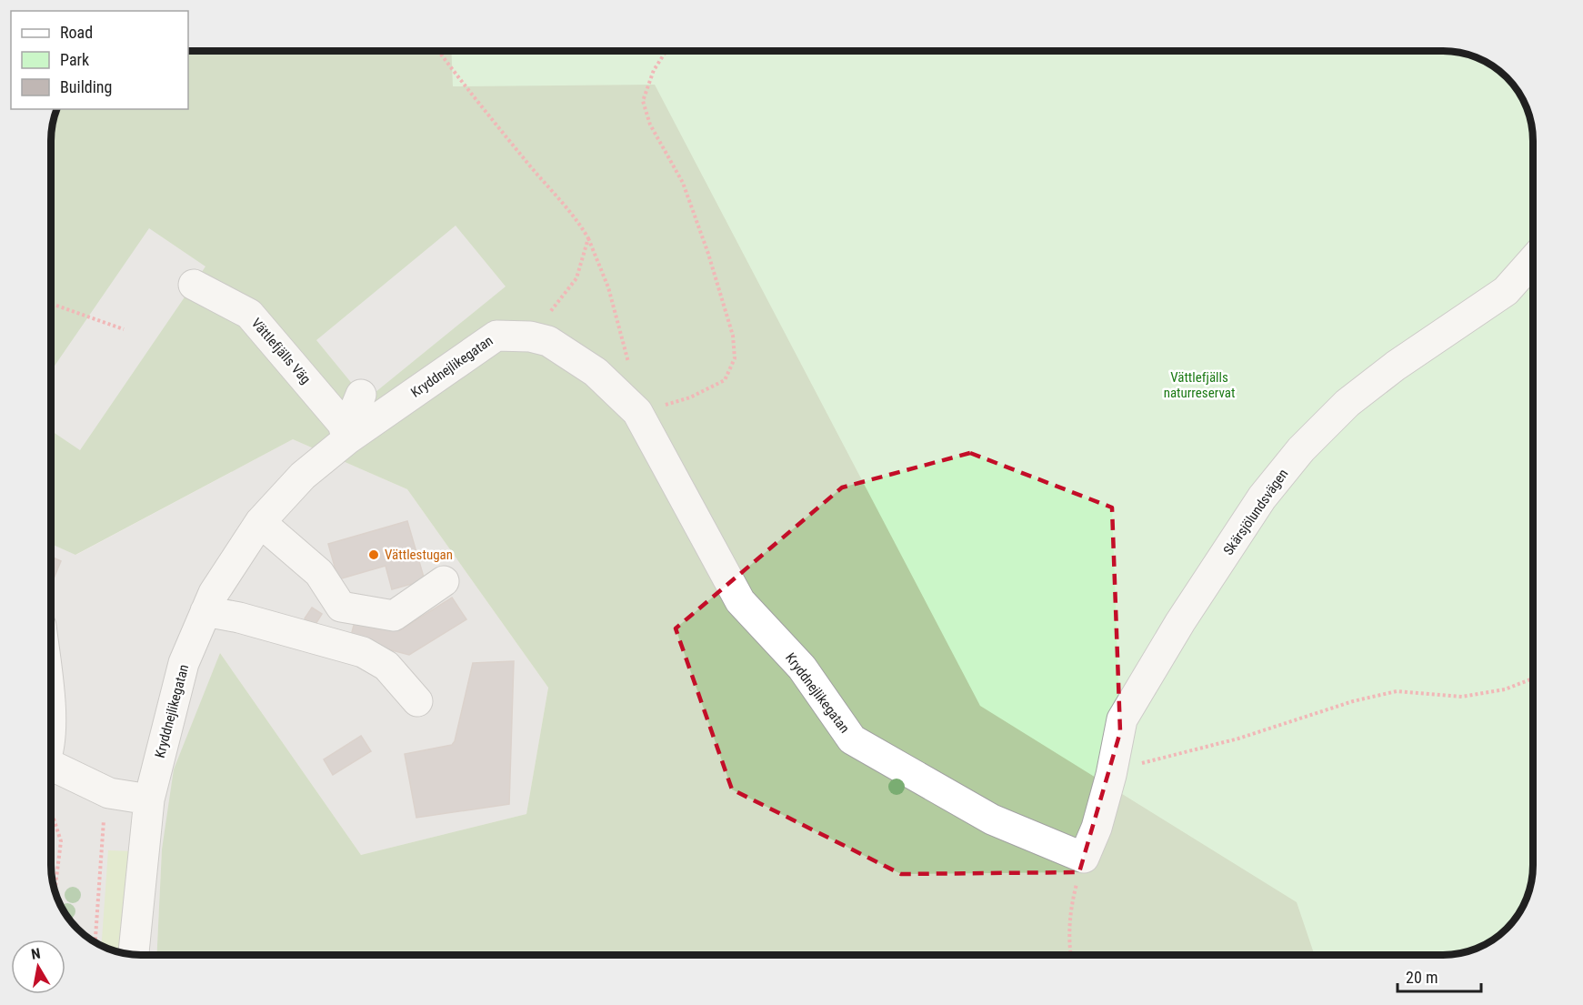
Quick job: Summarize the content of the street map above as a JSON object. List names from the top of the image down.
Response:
{
  "streets": {
    "street": ["Vättlefjälls Väg", "Kryddnejlikegatan", "Skärsjölundsvägen"]
  },
  "crossings": [
    ["Vättlefjälls Väg", "Kryddnejlikegatan"],
    ["Kryddnejlikegatan", "Skärsjölundsvägen"]
  ],
  "parks": ["Vättlefjälls naturreservat"],
  "places": ["Vättlestugan"],
  "legend": ["Road", "Park", "Building"],
  "scale_bar": "20 m",
  "north": "top"
}
